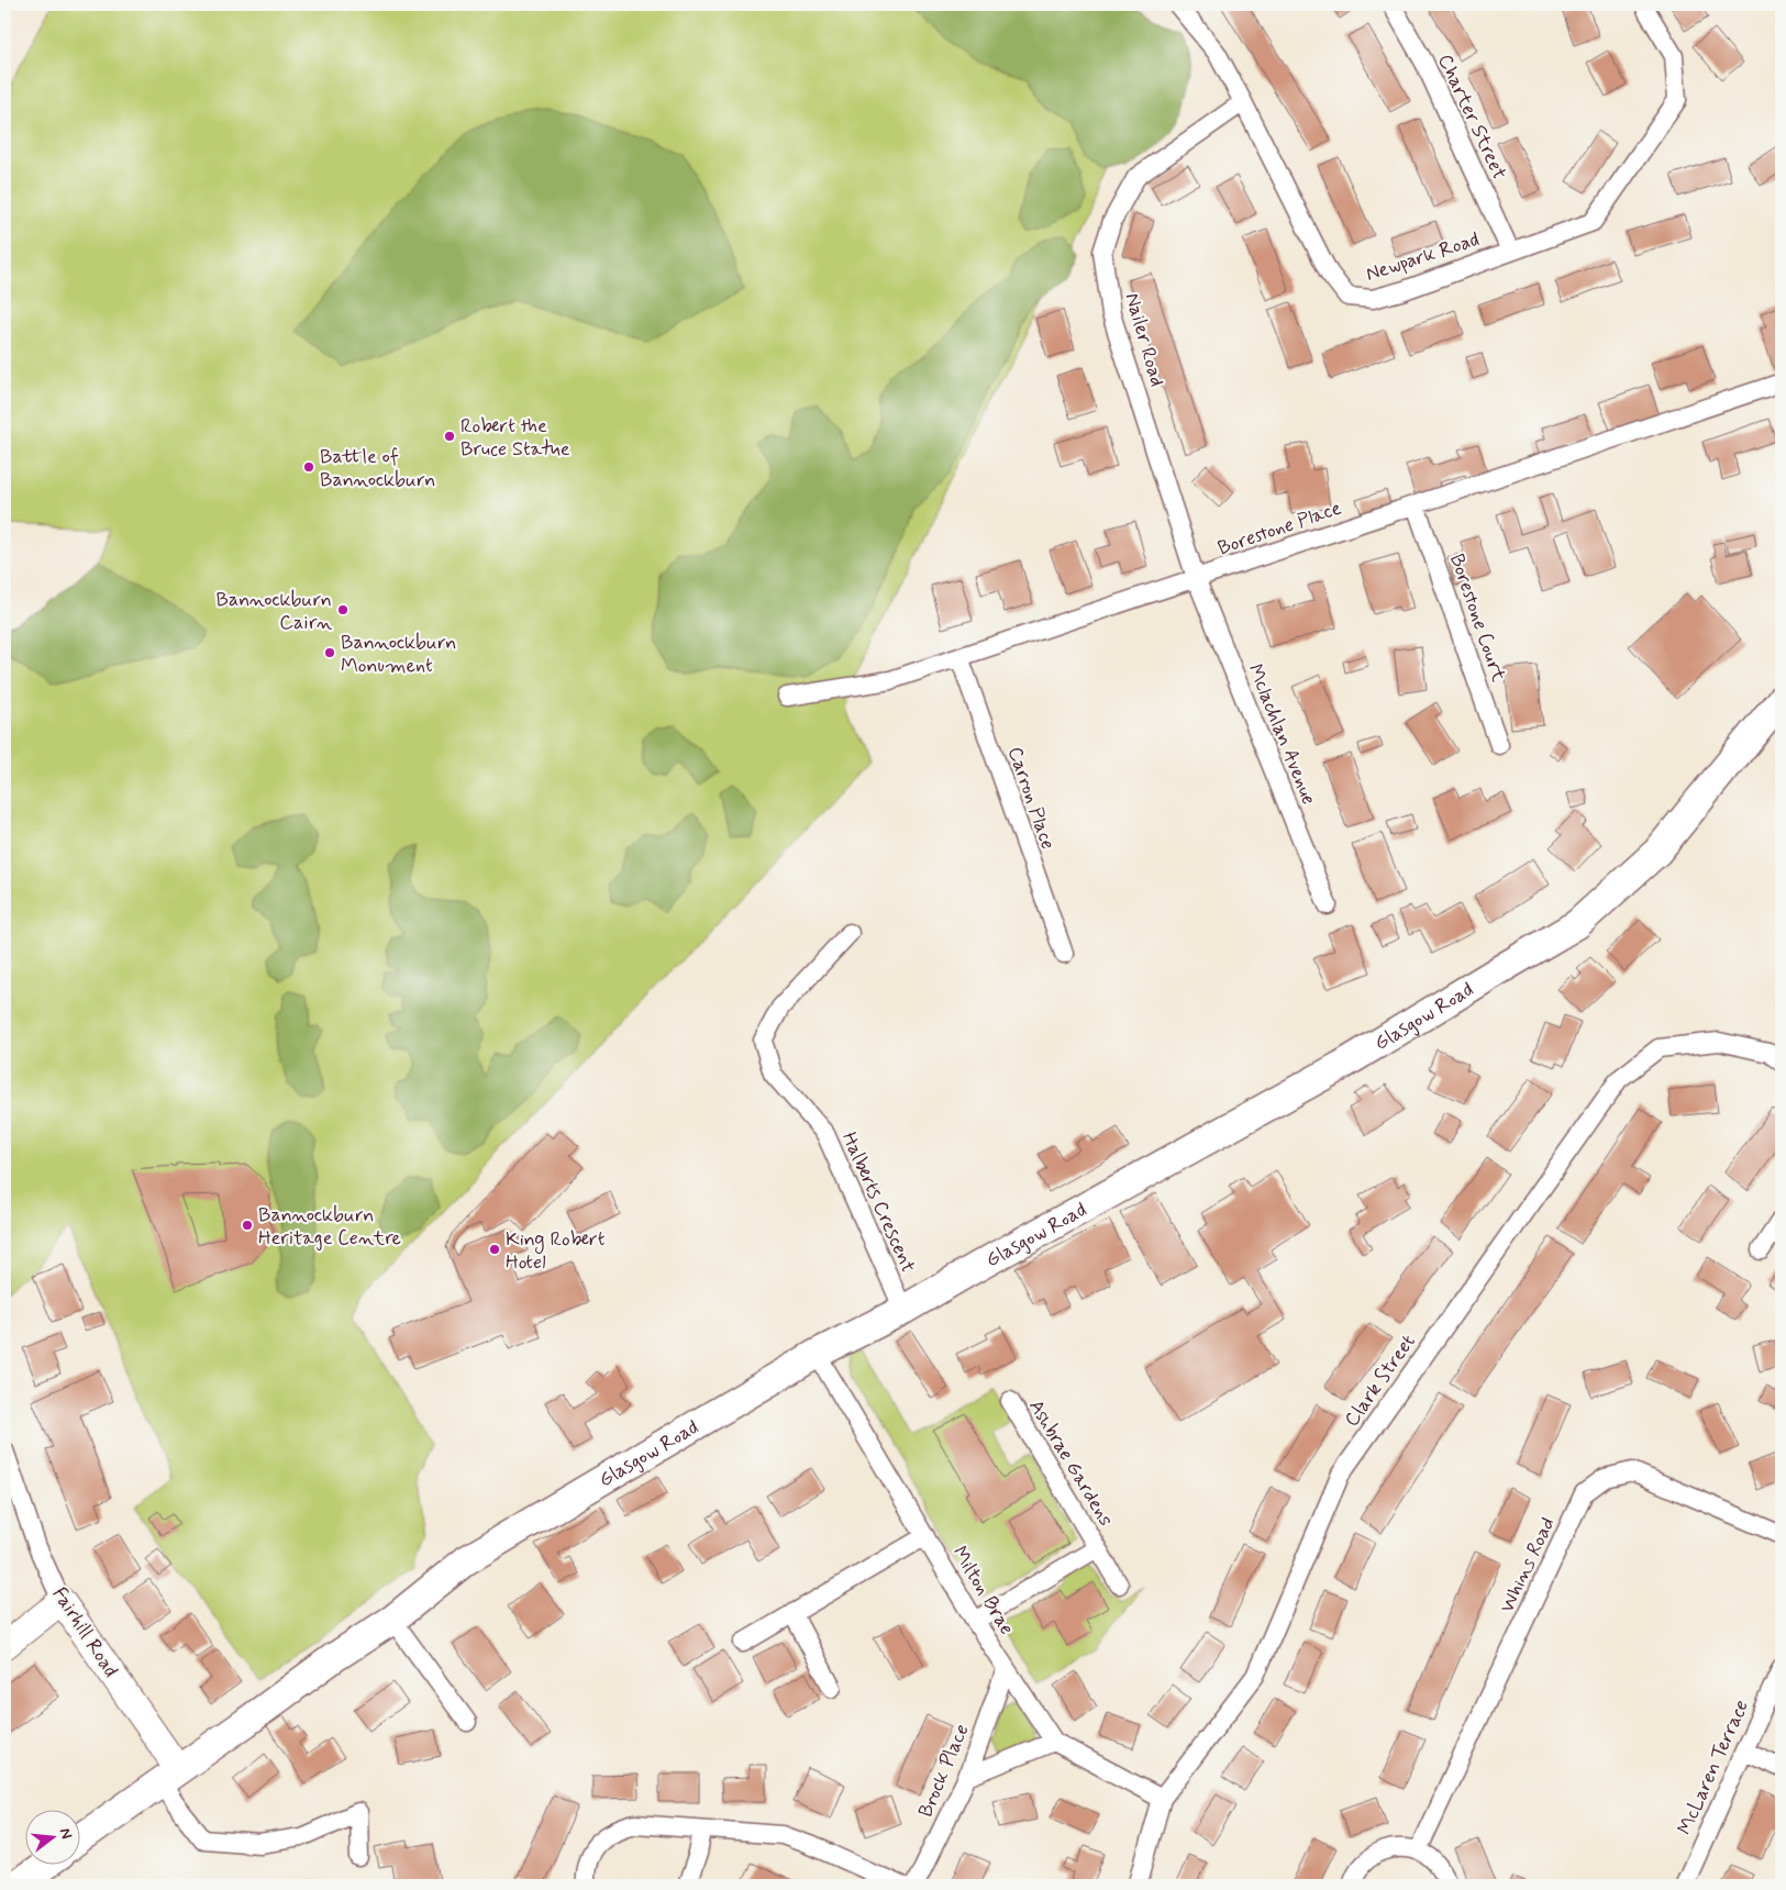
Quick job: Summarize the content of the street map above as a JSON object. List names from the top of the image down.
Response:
{
  "streets": {
    "main road": ["Glasgow Road"],
    "street": [
      "Charter Street",
      "Newpark Road",
      "Nailer Road",
      "Borestone Place",
      "Borestone Court",
      "Mclachlan Avenue",
      "Carron Place",
      "Halberts Crescent",
      "Clark Street",
      "Ashbrae Gardens",
      "Whins Road",
      "Milton Brae",
      "Fairhill Road",
      "McLaren Terrace",
      "Brock Place"
    ]
  },
  "crossings": [
    ["Charter Street", "Newpark Road"],
    ["Newpark Road", "Nailer Road"],
    ["Nailer Road", "Borestone Place"],
    ["Nailer Road", "Mclachlan Avenue"],
    ["Borestone Place", "Borestone Court"],
    ["Borestone Place", "Mclachlan Avenue"],
    ["Borestone Place", "Carron Place"],
    ["Glasgow Road", "Halberts Crescent"],
    ["Glasgow Road", "Milton Brae"],
    ["Glasgow Road", "Fairhill Road"],
    ["Clark Street", "Milton Brae"],
    ["Ashbrae Gardens", "Milton Brae"],
    ["Milton Brae", "Brock Place"]
  ],
  "places": [
    "Robert the Bruce Statue",
    "Battle of Bannockburn",
    "Bannockburn Cairn",
    "Bannockburn Monument",
    "Bannockburn Heritage Centre",
    "King Robert Hotel"
  ],
  "north": "right"
}
